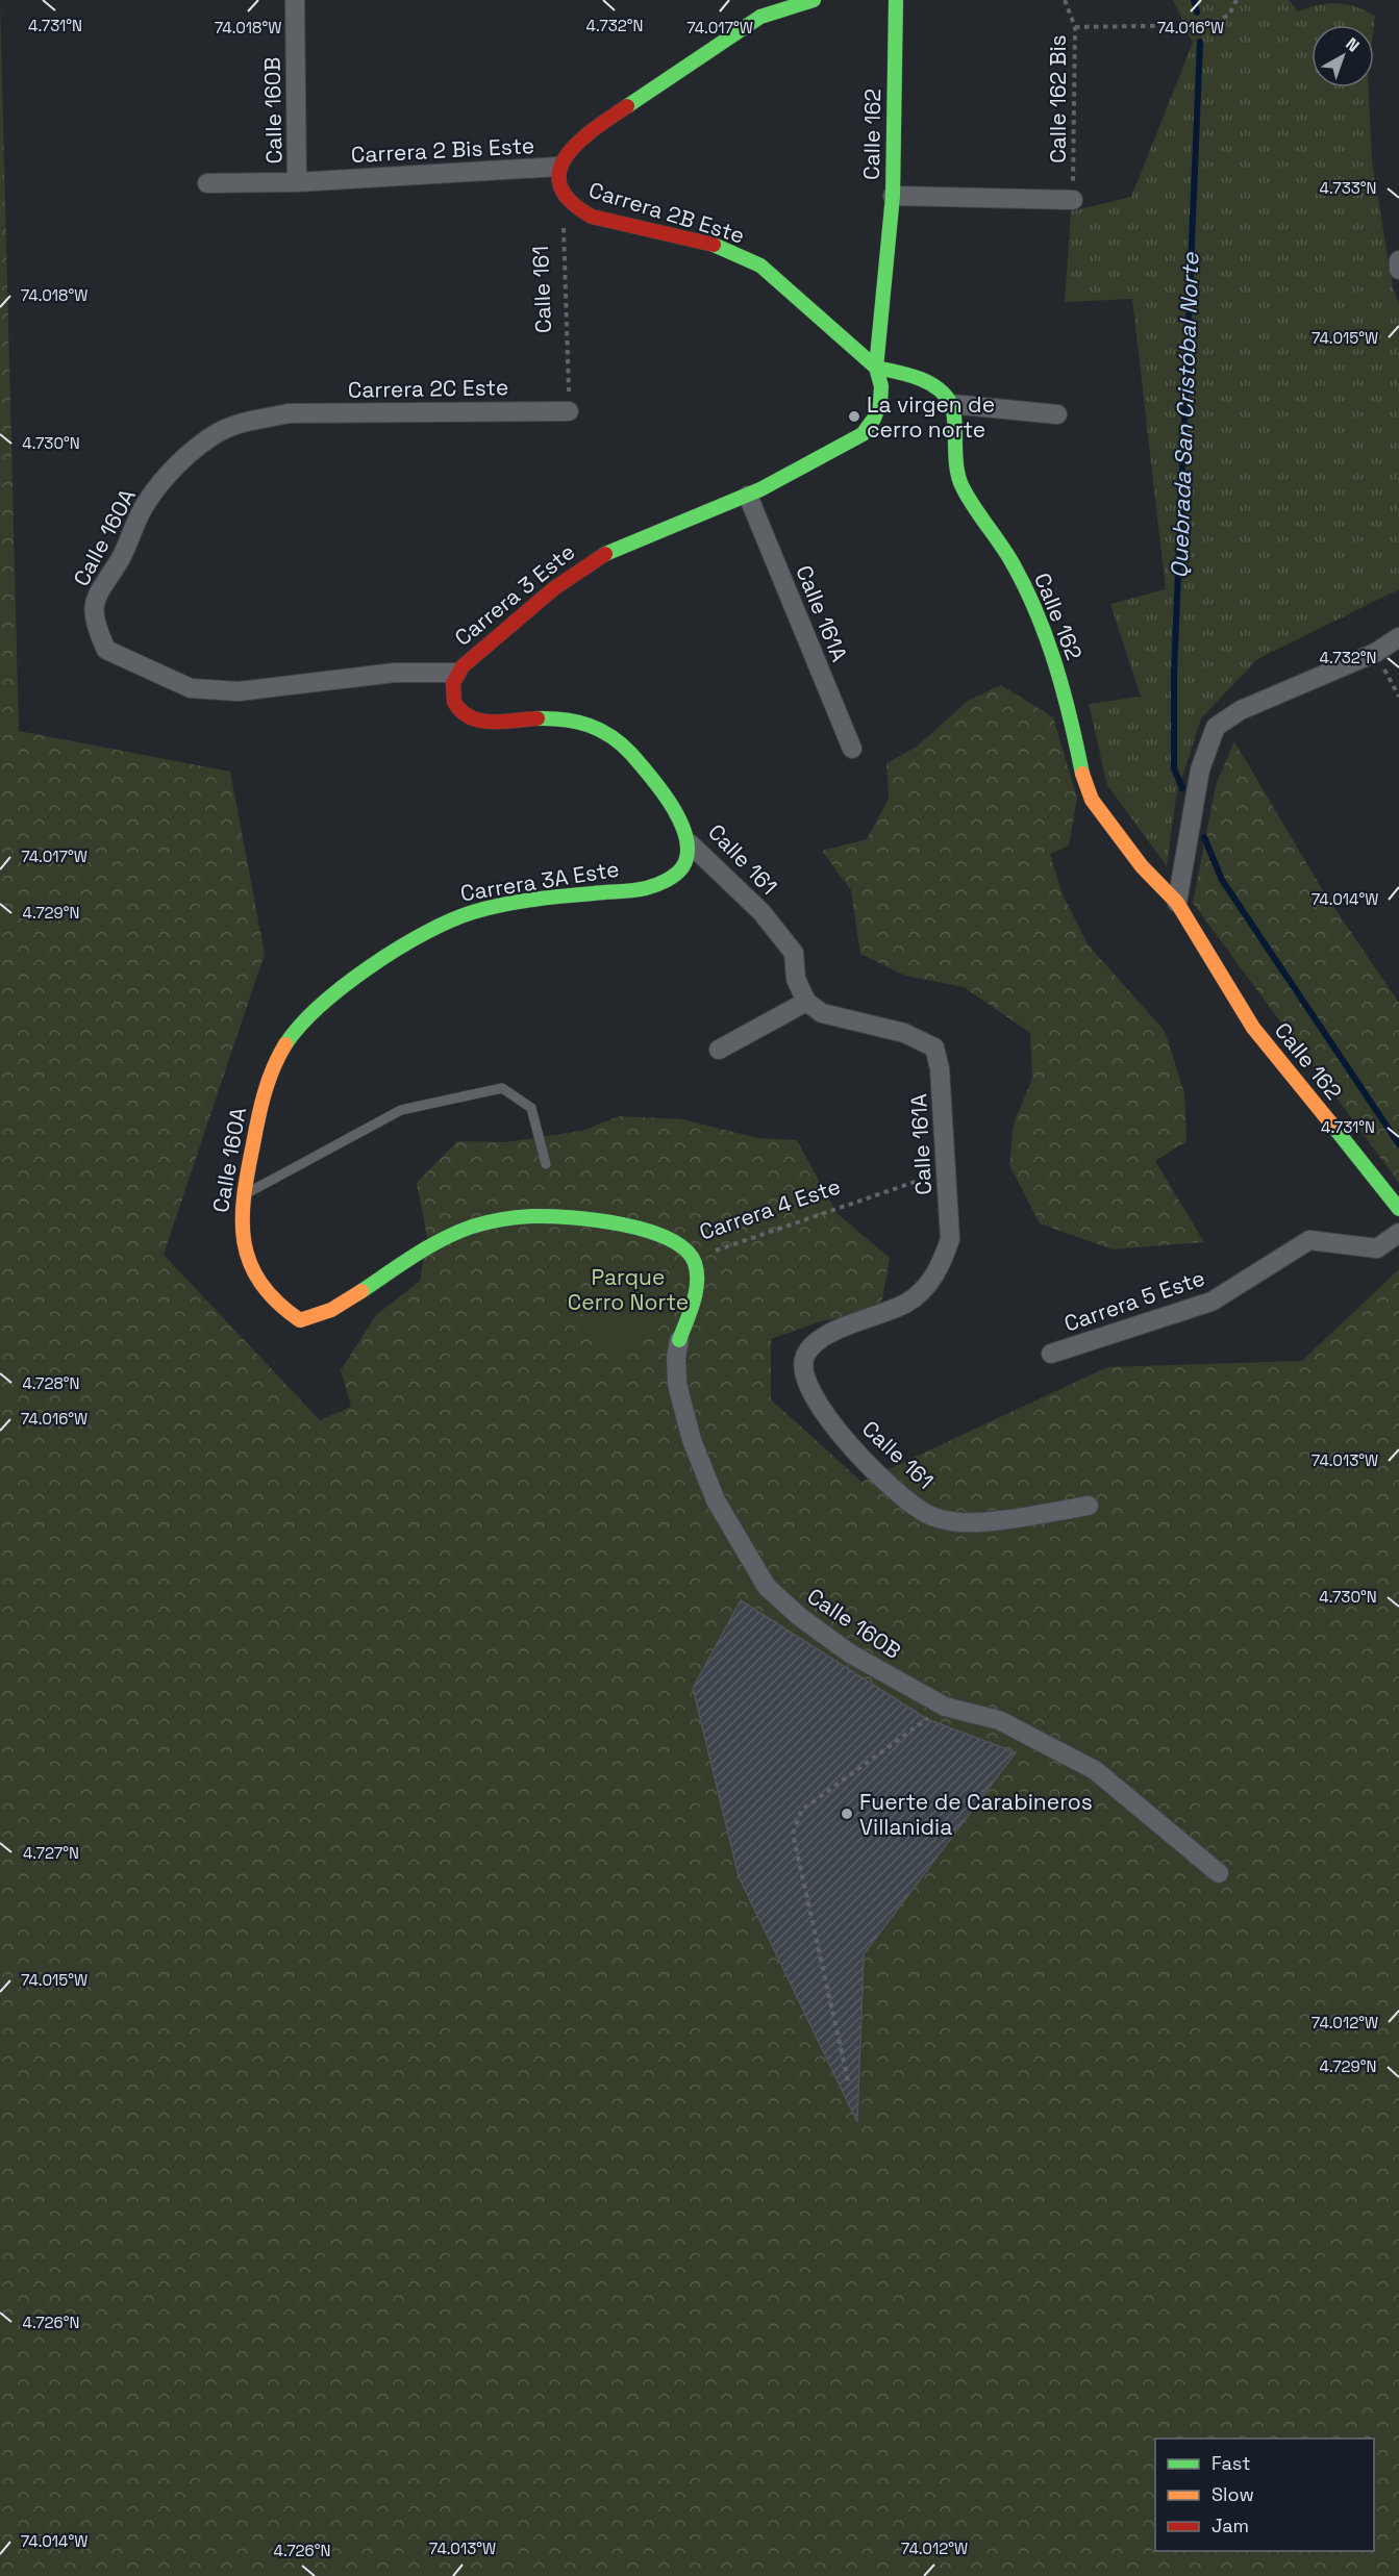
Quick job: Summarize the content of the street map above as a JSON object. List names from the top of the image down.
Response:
{
  "streets": {
    "street": [
      "Calle 160B",
      "Calle 162",
      "Carrera 2 Bis Este",
      "Carrera 2B Este",
      "Calle 161",
      "Carrera 2C Este",
      "Calle 160A",
      "Carrera 3 Este",
      "Calle 161A",
      "Carrera 3A Este",
      "Carrera 4 Este",
      "Carrera 5 Este"
    ],
    "path": ["Calle 162 Bis"]
  },
  "crossings": [
    ["Calle 160B", "Carrera 2 Bis Este"],
    ["Calle 160B", "Carrera 4 Este"],
    ["Calle 162", "Carrera 2B Este"],
    ["Calle 162", "Carrera 3 Este"],
    ["Carrera 2B Este", "Calle 161"],
    ["Carrera 2B Este", "Carrera 3 Este"],
    ["Calle 161", "Carrera 2C Este"],
    ["Calle 161", "Carrera 3 Este"],
    ["Calle 161", "Calle 161A"],
    ["Calle 161", "Carrera 3A Este"],
    ["Carrera 2C Este", "Calle 160A"],
    ["Calle 160A", "Carrera 3 Este"],
    ["Calle 160A", "Carrera 3A Este"],
    ["Calle 160A", "Carrera 4 Este"],
    ["Carrera 3 Este", "Calle 161A"],
    ["Calle 161A", "Carrera 4 Este"]
  ],
  "water": ["Quebrada San Cristóbal Norte"],
  "parks": ["Parque Cerro Norte"],
  "places": ["La virgen de cerro norte", "Fuerte de Carabineros Villanidia"],
  "legend": ["Fast", "Slow", "Jam"],
  "north": "top right",
  "coordinates": [
    "4.731°N",
    "4.732°N",
    "74.018°W",
    "74.017°W",
    "74.016°W",
    "4.733°N",
    "74.015°W",
    "4.730°N",
    "74.014°W",
    "4.729°N",
    "4.728°N",
    "74.013°W",
    "4.727°N",
    "74.012°W",
    "4.726°N"
  ]
}
